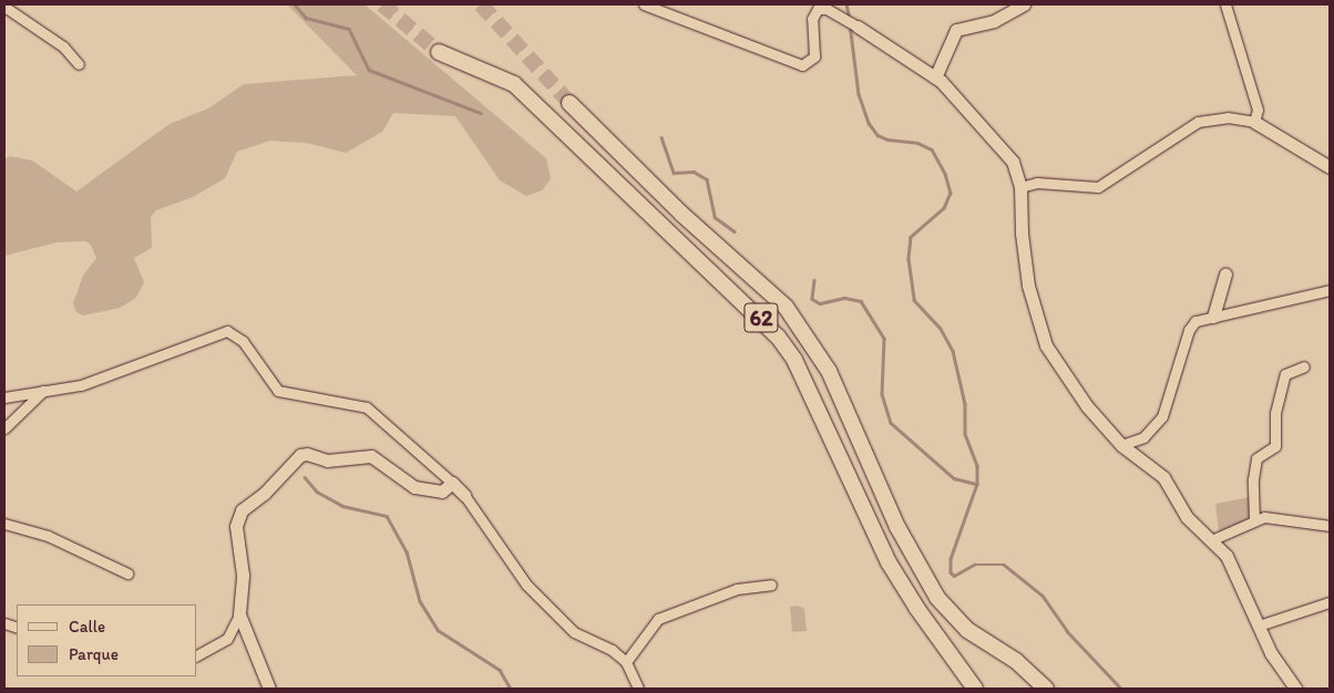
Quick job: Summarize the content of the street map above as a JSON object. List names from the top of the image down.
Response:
{
  "streets": {
    "highway": ["62"]
  },
  "legend": ["Calle", "Parque"]
}
